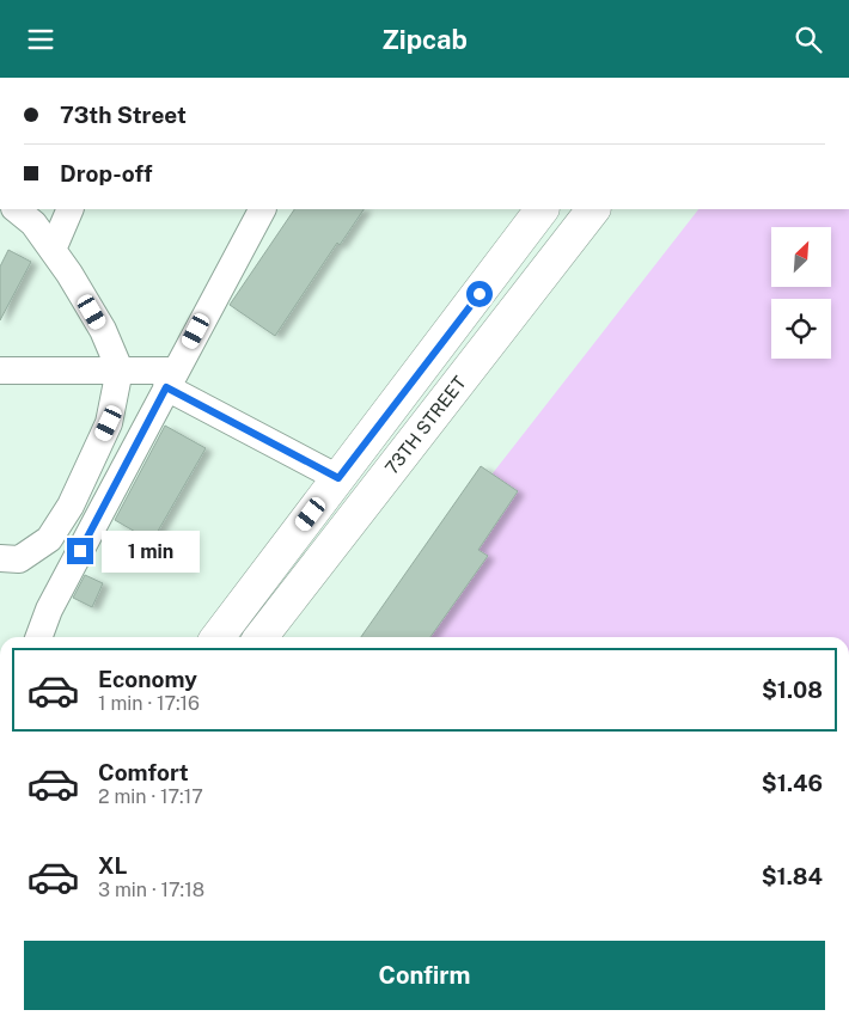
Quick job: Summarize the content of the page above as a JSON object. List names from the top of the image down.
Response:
{
  "streets": {
    "main road": ["73TH STREET"]
  },
  "north": "top right",
  "page": {
    "header": "Zipcab",
    "banner": ["73th Street", "Drop-off"],
    "bubble": "1 min",
    "list": [
      {
        "name": "Economy",
        "note": "1 min · 17:16",
        "value": "$1.08"
      },
      {
        "name": "Comfort",
        "note": "2 min · 17:17",
        "value": "$1.46"
      },
      {
        "name": "XL",
        "note": "3 min · 17:18",
        "value": "$1.84"
      }
    ],
    "buttons": "Confirm"
  }
}
